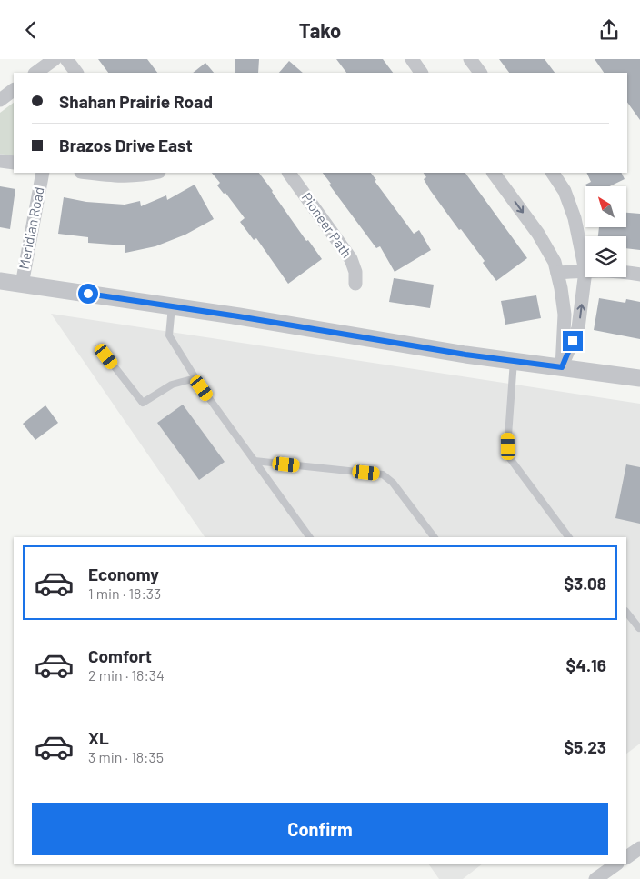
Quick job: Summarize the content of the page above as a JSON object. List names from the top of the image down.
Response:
{
  "streets": {
    "street": ["Pioneer Path", "Meridian Road"]
  },
  "north": "top left",
  "page": {
    "header": "Tako",
    "banner": ["Shahan Prairie Road", "Brazos Drive East"],
    "list": [
      {
        "name": "Economy",
        "note": "1 min · 18:33",
        "value": "$3.08"
      },
      {
        "name": "Comfort",
        "note": "2 min · 18:34",
        "value": "$4.16"
      },
      {
        "name": "XL",
        "note": "3 min · 18:35",
        "value": "$5.23"
      }
    ],
    "buttons": "Confirm"
  }
}
